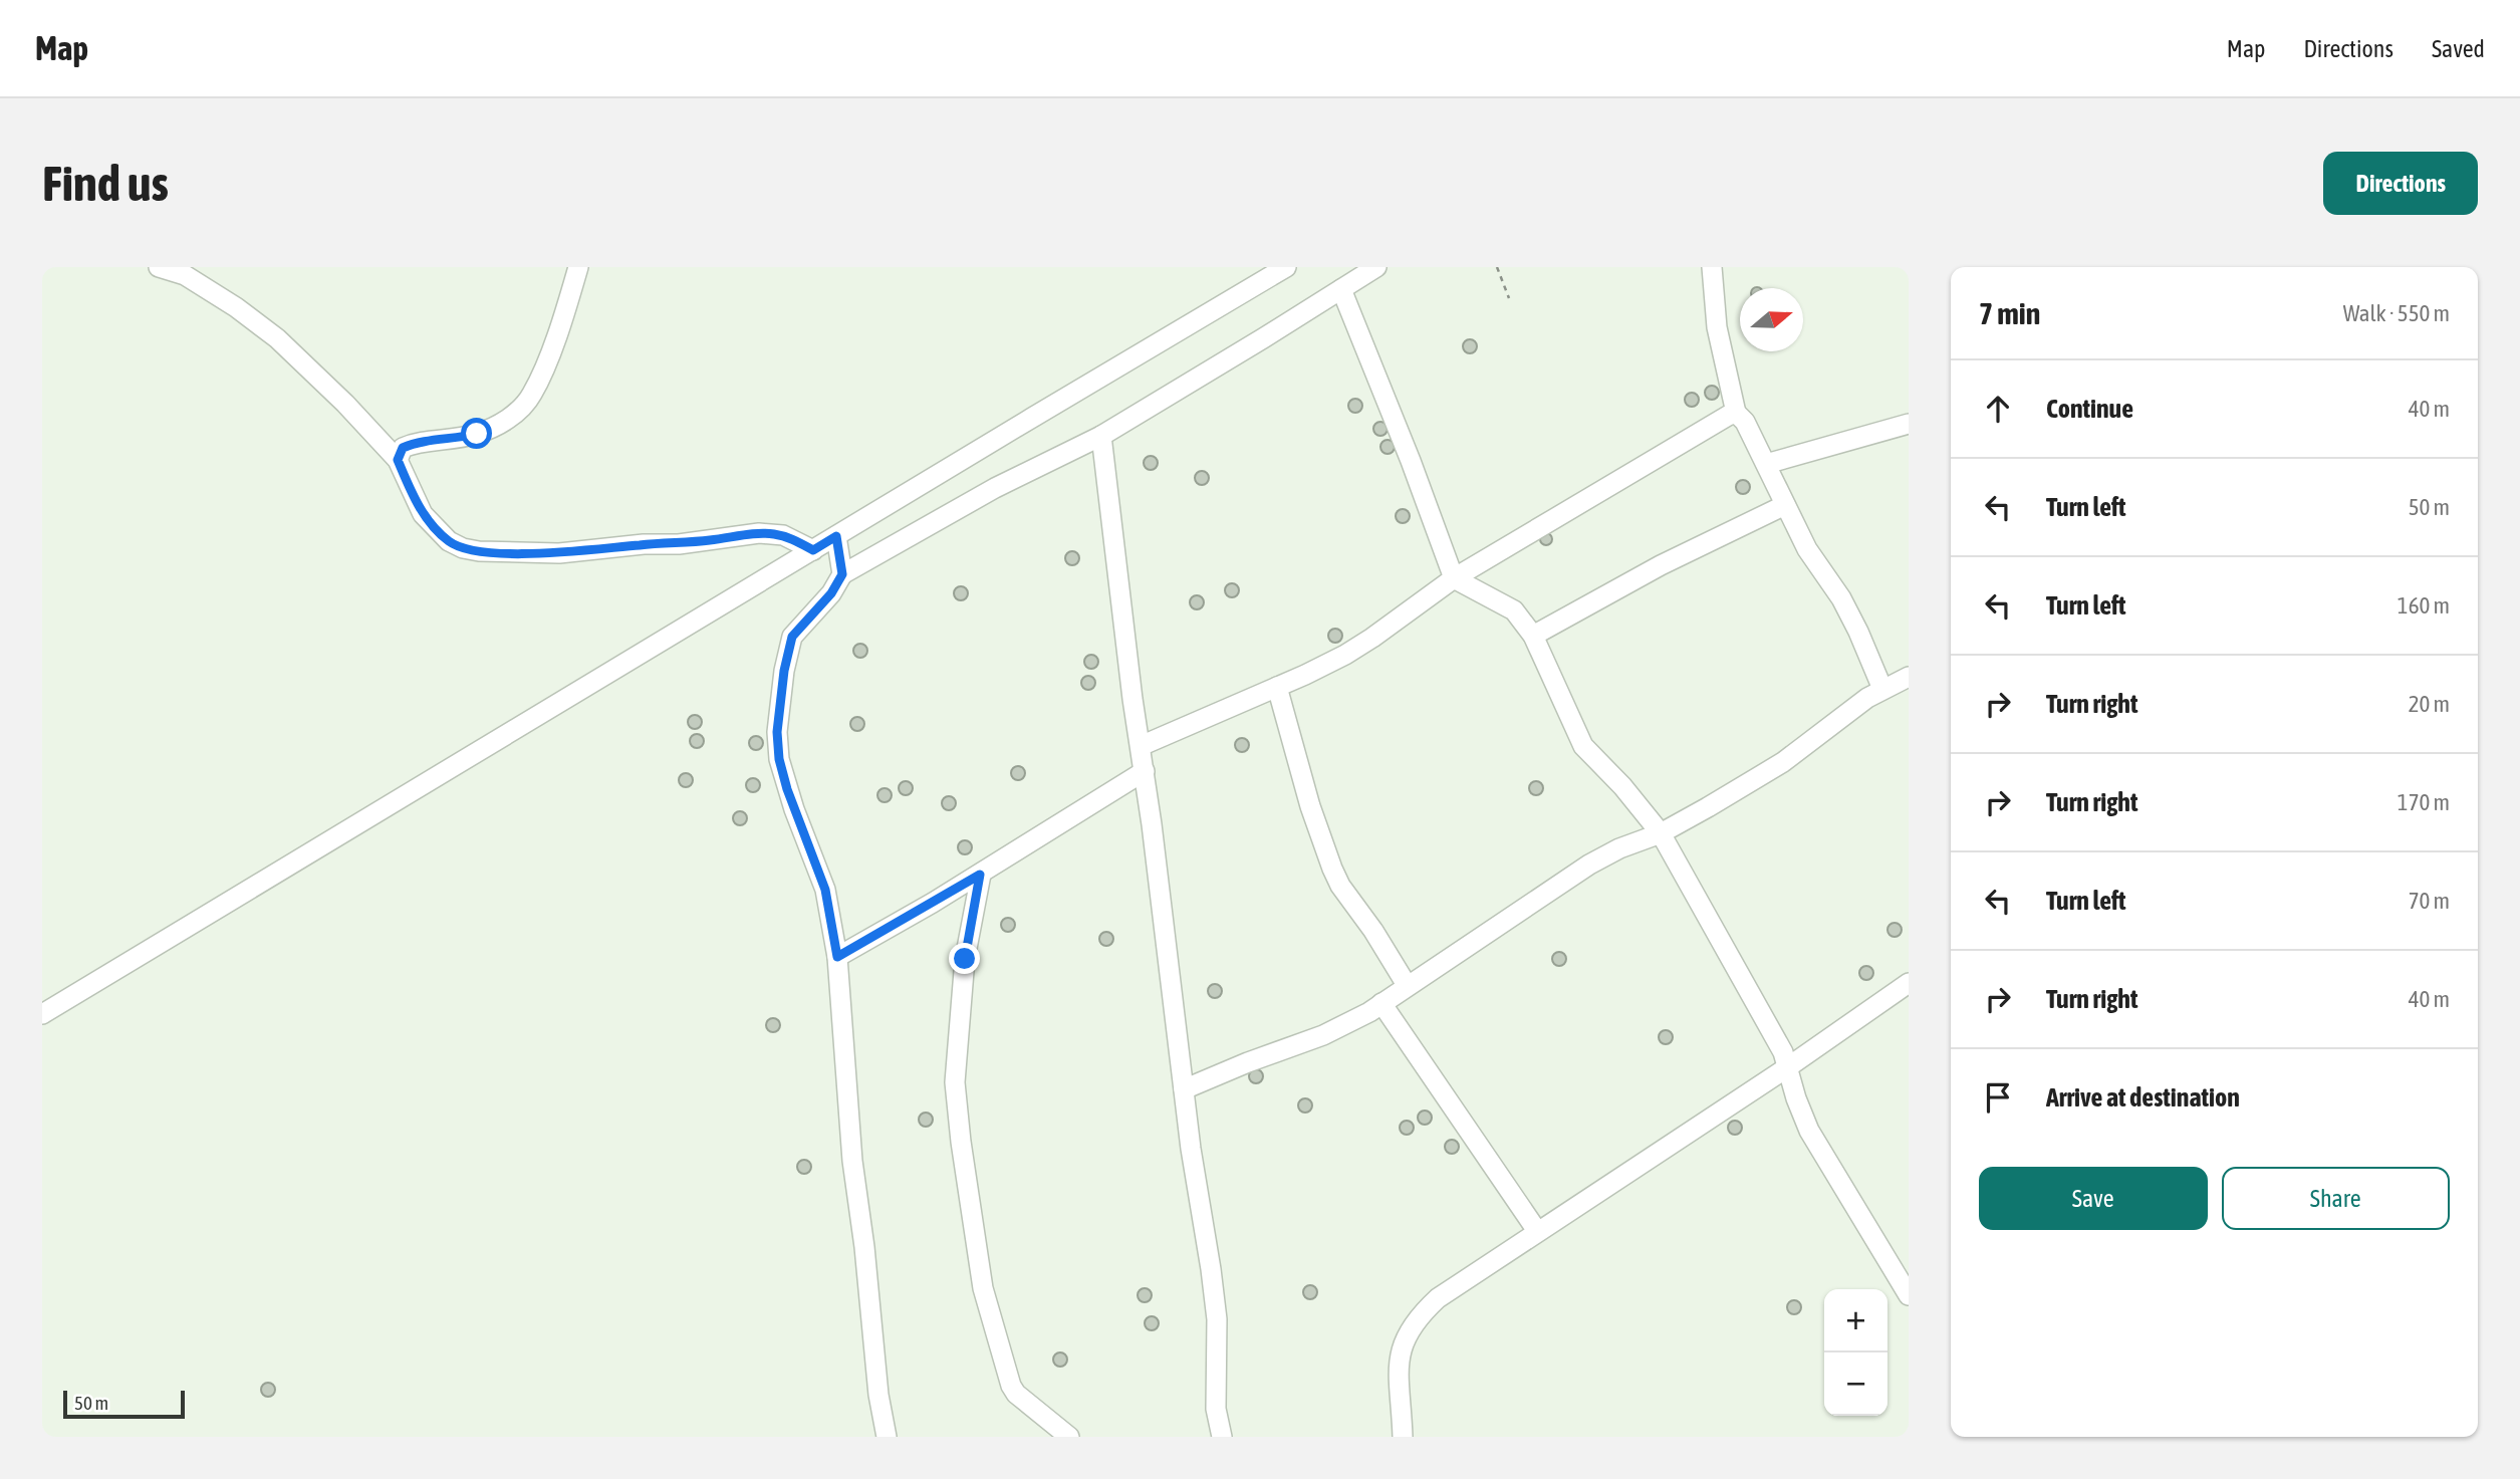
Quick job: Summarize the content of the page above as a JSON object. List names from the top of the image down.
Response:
{
  "scale_bar": "50 m",
  "north": "right",
  "page": {
    "header": "Map",
    "nav": ["Map", "Directions", "Saved"],
    "buttons": [
      "Directions",
      ["Save", "Share"]
    ],
    "title": "Find us",
    "heading": ["7 min", "Walk · 550 m"],
    "list": [
      ["Continue", "40 m"],
      ["Turn left", "50 m"],
      ["Turn left", "160 m"],
      ["Turn right", "20 m"],
      ["Turn right", "170 m"],
      ["Turn left", "70 m"],
      ["Turn right", "40 m"],
      "Arrive at destination"
    ],
    "map_buttons": ["+", "−"],
    "scale": "50 m"
  }
}
